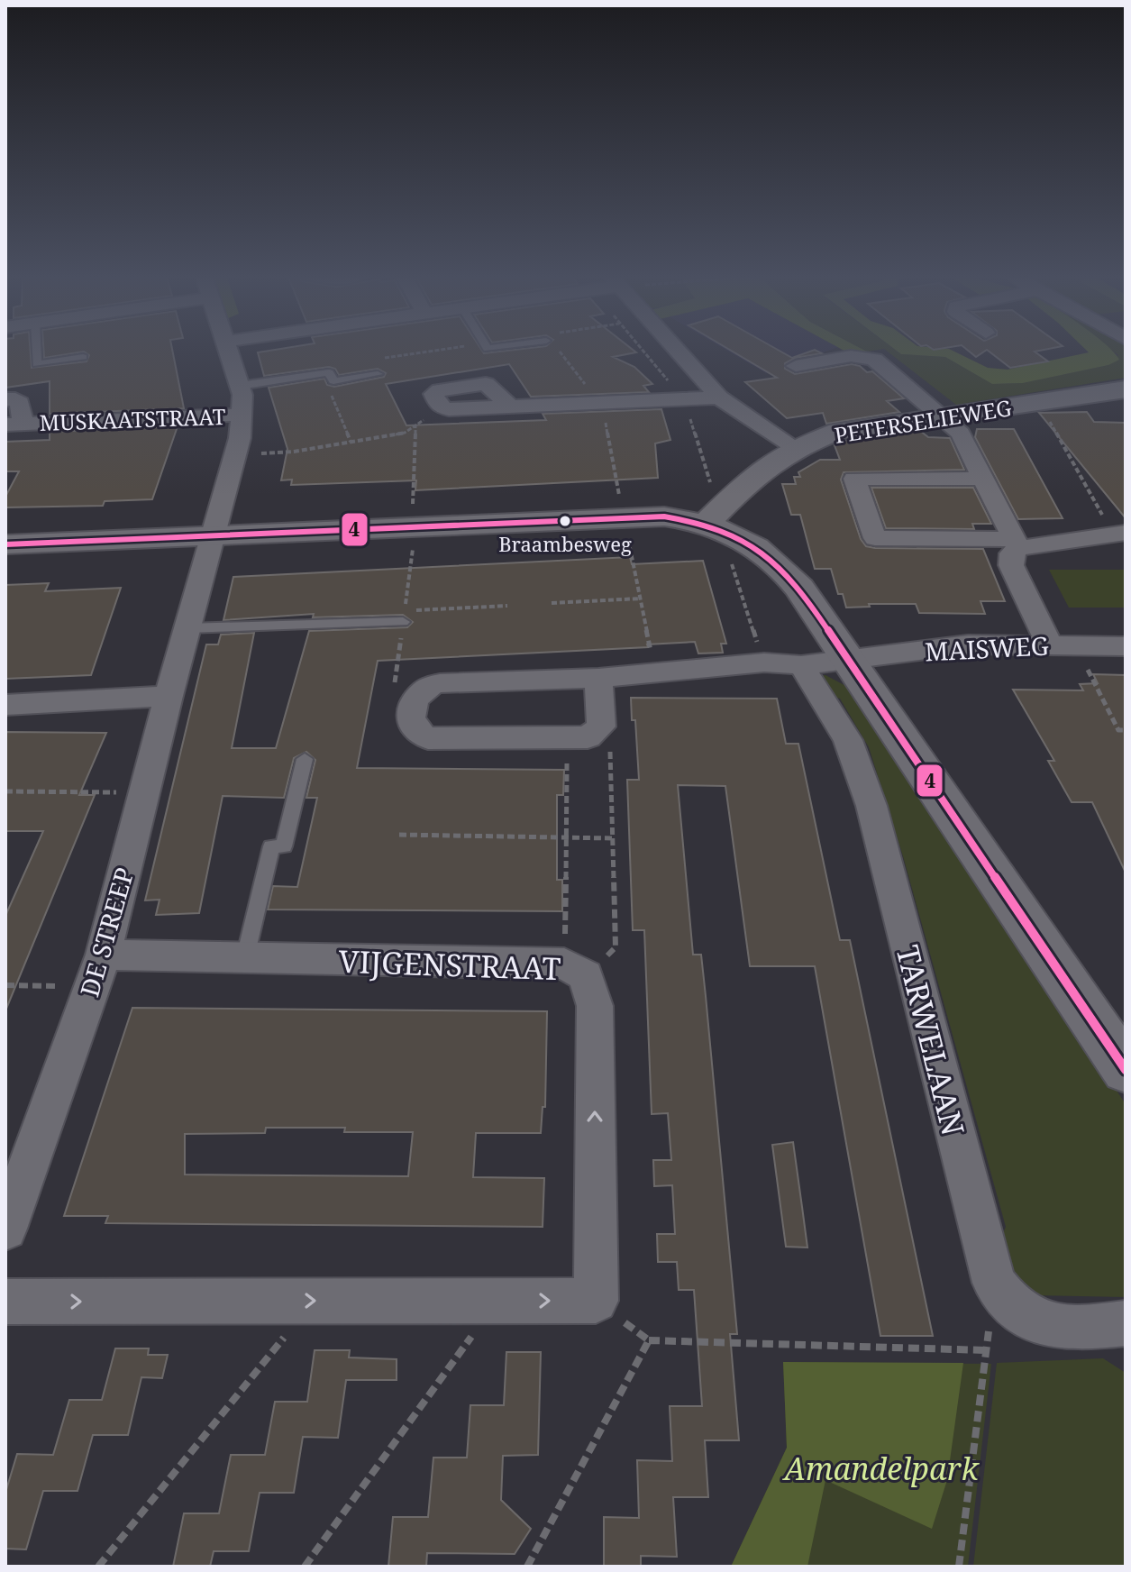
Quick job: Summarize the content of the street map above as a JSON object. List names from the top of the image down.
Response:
{
  "streets": {
    "street": [
      "MUSKAATSTRAAT",
      "PETERSELIEWEG",
      "MAISWEG",
      "DE STREEP",
      "VIJGENSTRAAT",
      "TARWELAAN"
    ]
  },
  "crossings": [
    ["MAISWEG", "TARWELAAN"],
    ["DE STREEP", "VIJGENSTRAAT"]
  ],
  "one_way": ["VIJGENSTRAAT"],
  "parks": ["Amandelpark"],
  "places": ["Braambesweg"],
  "lines": ["transit line 4"]
}
